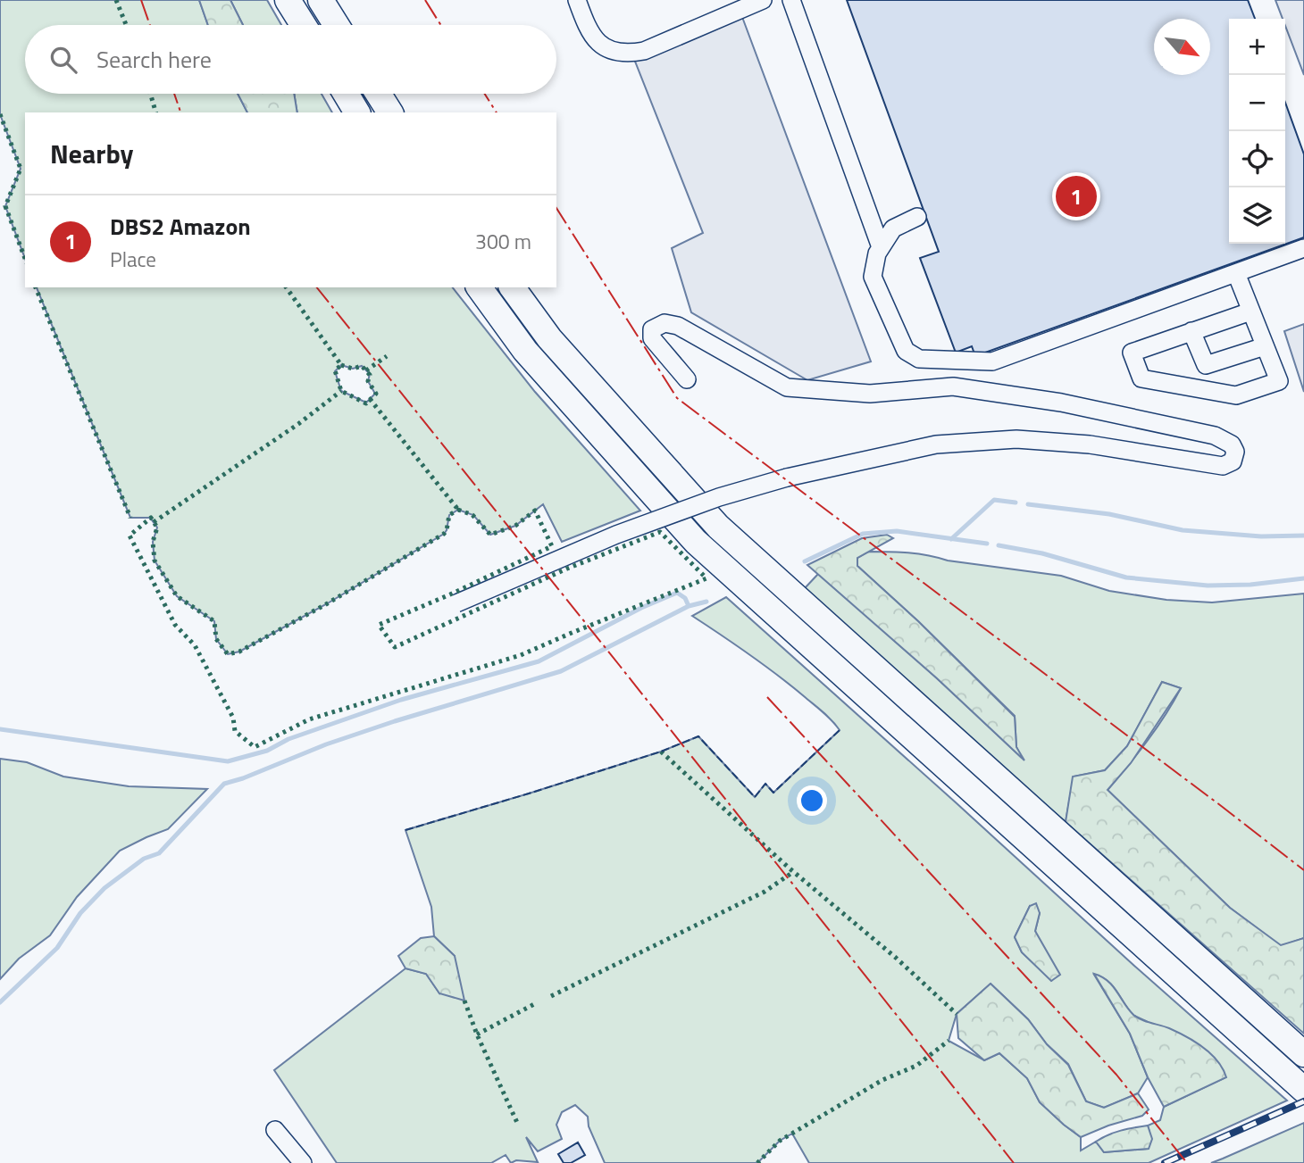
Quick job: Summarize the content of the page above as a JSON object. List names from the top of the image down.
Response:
{
  "north": "bottom right",
  "page": {
    "map_buttons": ["+", "−"],
    "search": "Search here",
    "heading": "Nearby",
    "pins": "1",
    "list": [
      {
        "mark": "1",
        "name": "DBS2 Amazon",
        "note": "Place",
        "value": "300 m"
      }
    ]
  }
}
